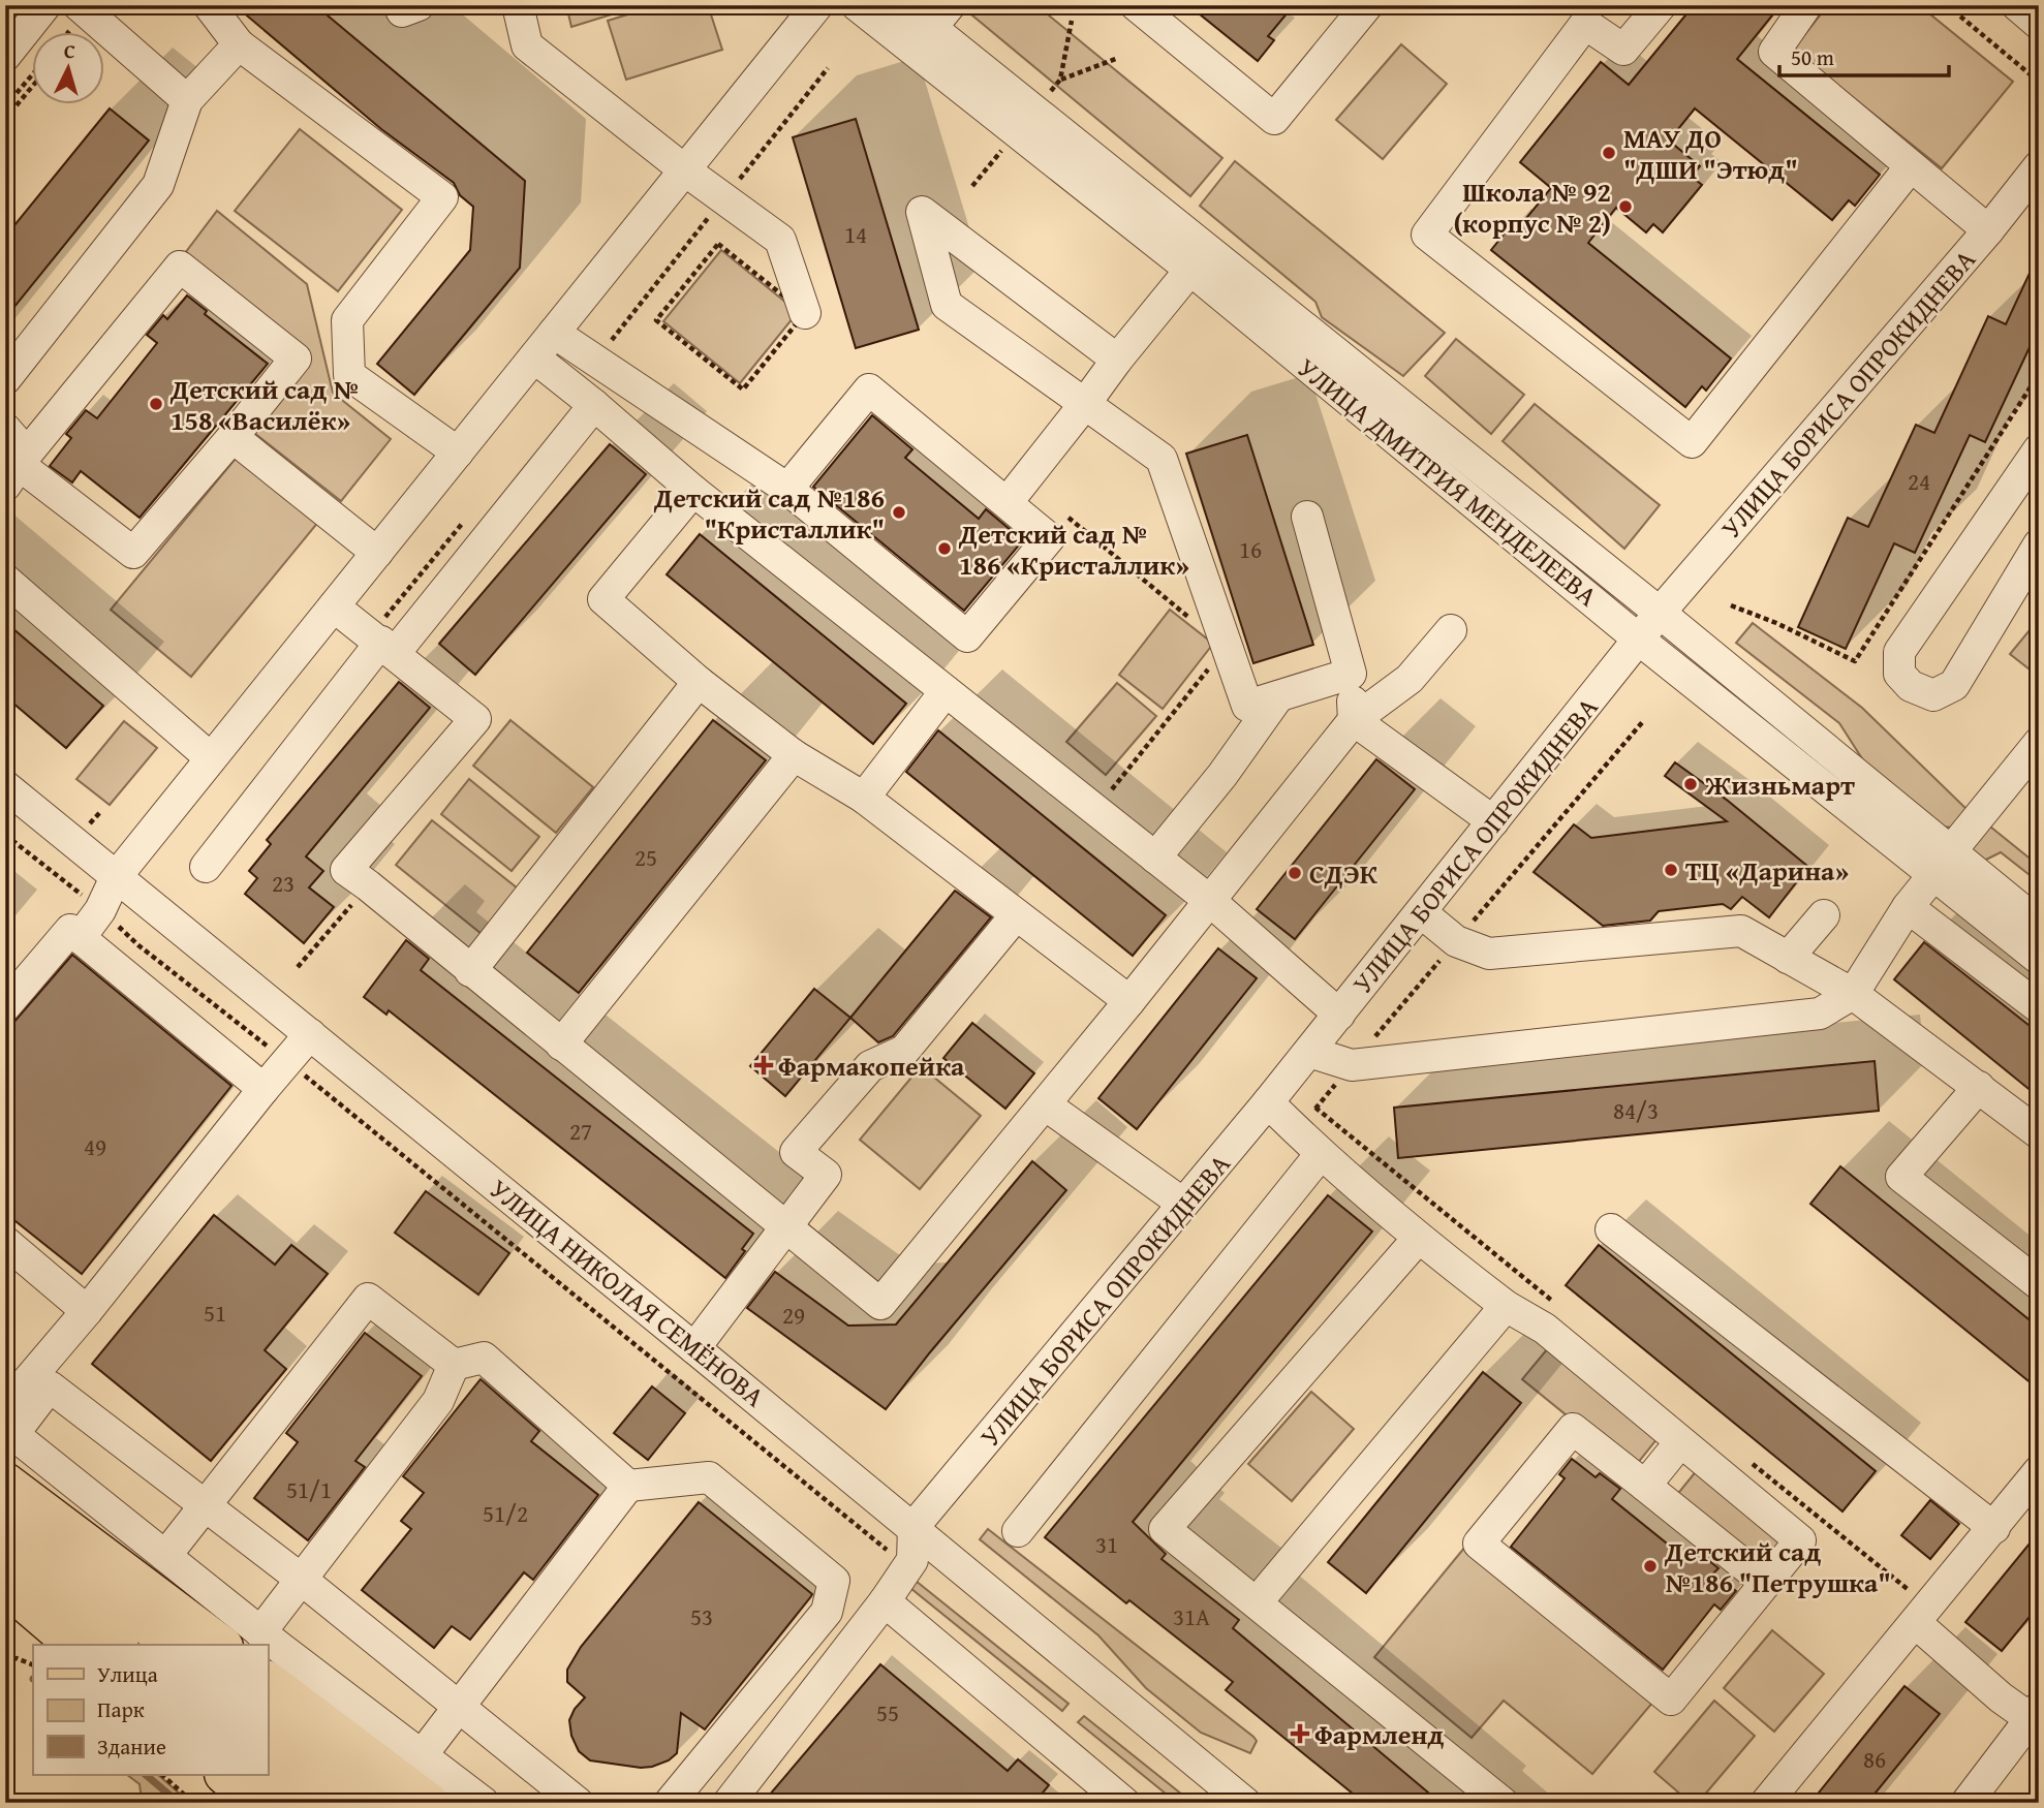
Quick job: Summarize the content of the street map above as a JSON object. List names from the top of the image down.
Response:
{
  "streets": {
    "street": ["УЛИЦА БОРИСА ОПРОКИДНЕВА", "УЛИЦА ДМИТРИЯ МЕНДЕЛЕЕВА", "УЛИЦА НИКОЛАЯ СЕМЁНОВА"]
  },
  "crossings": [
    ["УЛИЦА БОРИСА ОПРОКИДНЕВА", "УЛИЦА ДМИТРИЯ МЕНДЕЛЕЕВА"],
    ["УЛИЦА БОРИСА ОПРОКИДНЕВА", "УЛИЦА НИКОЛАЯ СЕМЁНОВА"]
  ],
  "places": {
    "other": [
      "МАУ ДО \"ДШИ \"Этюд\"",
      "Школа № 92 (корпус № 2)",
      "Детский сад № 158 «Василёк»",
      "Детский сад №186 \"Кристаллик\"",
      "Детский сад № 186 «Кристаллик»",
      "Жизньмарт",
      "ТЦ «Дарина»",
      "СДЭК",
      "Детский сад №186 \"Петрушка\""
    ],
    "health": ["Фармакопейка", "Фармленд"]
  },
  "house_numbers": [
    "14",
    "24",
    "16",
    "25",
    "23",
    "84/3",
    "27",
    "49",
    "51",
    "29",
    "51/1",
    "51/2",
    "31",
    "53",
    "31А",
    "55",
    "86"
  ],
  "legend": ["Улица", "Парк", "Здание"],
  "scale_bar": "50 m",
  "north": "top"
}
